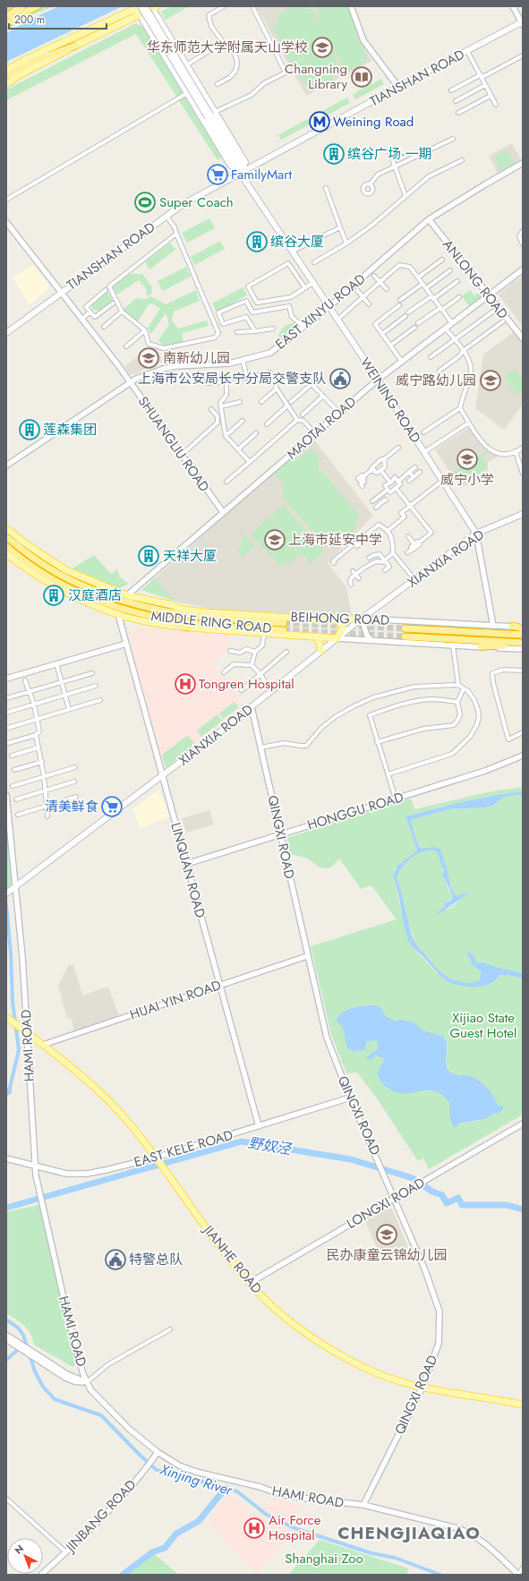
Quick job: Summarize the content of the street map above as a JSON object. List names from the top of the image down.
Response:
{
  "streets": {
    "highway": ["MIDDLE RING ROAD"],
    "main road": [
      "TIANSHAN ROAD",
      "WEINING ROAD",
      "XIANXIA ROAD",
      "BEIHONG ROAD",
      "JIANHE ROAD"
    ],
    "street": [
      "ANLONG ROAD",
      "EAST XINYU ROAD",
      "MAOTAI ROAD",
      "SHUANGLIU ROAD",
      "HONGGU ROAD",
      "QINGXI ROAD",
      "LINQUAN ROAD",
      "HUAI YIN ROAD",
      "HAMI ROAD",
      "EAST KELE ROAD",
      "LONGXI ROAD",
      "JINBANG ROAD"
    ]
  },
  "crossings": [
    ["TIANSHAN ROAD", "WEINING ROAD"],
    ["TIANSHAN ROAD", "SHUANGLIU ROAD"],
    ["ANLONG ROAD", "EAST XINYU ROAD"],
    ["ANLONG ROAD", "MAOTAI ROAD"],
    ["EAST XINYU ROAD", "WEINING ROAD"],
    ["EAST XINYU ROAD", "SHUANGLIU ROAD"],
    ["WEINING ROAD", "MAOTAI ROAD"],
    ["WEINING ROAD", "XIANXIA ROAD"],
    ["WEINING ROAD", "BEIHONG ROAD"],
    ["MAOTAI ROAD", "SHUANGLIU ROAD"],
    ["MAOTAI ROAD", "BEIHONG ROAD"],
    ["XIANXIA ROAD", "BEIHONG ROAD"],
    ["XIANXIA ROAD", "QINGXI ROAD"],
    ["XIANXIA ROAD", "LINQUAN ROAD"],
    ["XIANXIA ROAD", "HAMI ROAD"],
    ["BEIHONG ROAD", "LINQUAN ROAD"],
    ["HONGGU ROAD", "QINGXI ROAD"],
    ["HONGGU ROAD", "LINQUAN ROAD"],
    ["QINGXI ROAD", "HUAI YIN ROAD"],
    ["QINGXI ROAD", "HAMI ROAD"],
    ["QINGXI ROAD", "EAST KELE ROAD"],
    ["QINGXI ROAD", "LONGXI ROAD"],
    ["QINGXI ROAD", "JIANHE ROAD"],
    ["LINQUAN ROAD", "HUAI YIN ROAD"],
    ["LINQUAN ROAD", "EAST KELE ROAD"],
    ["HUAI YIN ROAD", "JIANHE ROAD"],
    ["HAMI ROAD", "EAST KELE ROAD"],
    ["HAMI ROAD", "JIANHE ROAD"],
    ["HAMI ROAD", "JINBANG ROAD"],
    ["EAST KELE ROAD", "JIANHE ROAD"],
    ["LONGXI ROAD", "JIANHE ROAD"]
  ],
  "districts": ["CHENGJIAQIAO"],
  "water": ["野奴泾", "Xinjing River"],
  "parks": ["Xijiao State Guest Hotel", "Shanghai Zoo"],
  "places": {
    "school or university": [
      "华东师范大学附属天山学校",
      "南新幼儿园",
      "威宁路幼儿园",
      "威宁小学",
      "上海市延安中学",
      "民办康童云锦幼儿园"
    ],
    "library": ["Changning Library"],
    "metro station": ["Weining Road"],
    "building": [
      "缤谷广场·一期",
      "缤谷大厦",
      "莲森集团",
      "天祥大厦",
      "汉庭酒店"
    ],
    "supermarket": ["FamilyMart", "清美鲜食"],
    "sports": ["Super Coach"],
    "public building": ["上海市公安局长宁分局交警支队", "特警总队"],
    "hospital": ["Tongren Hospital", "Air Force Hospital"]
  },
  "scale_bar": "200 m",
  "north": "top left"
}
